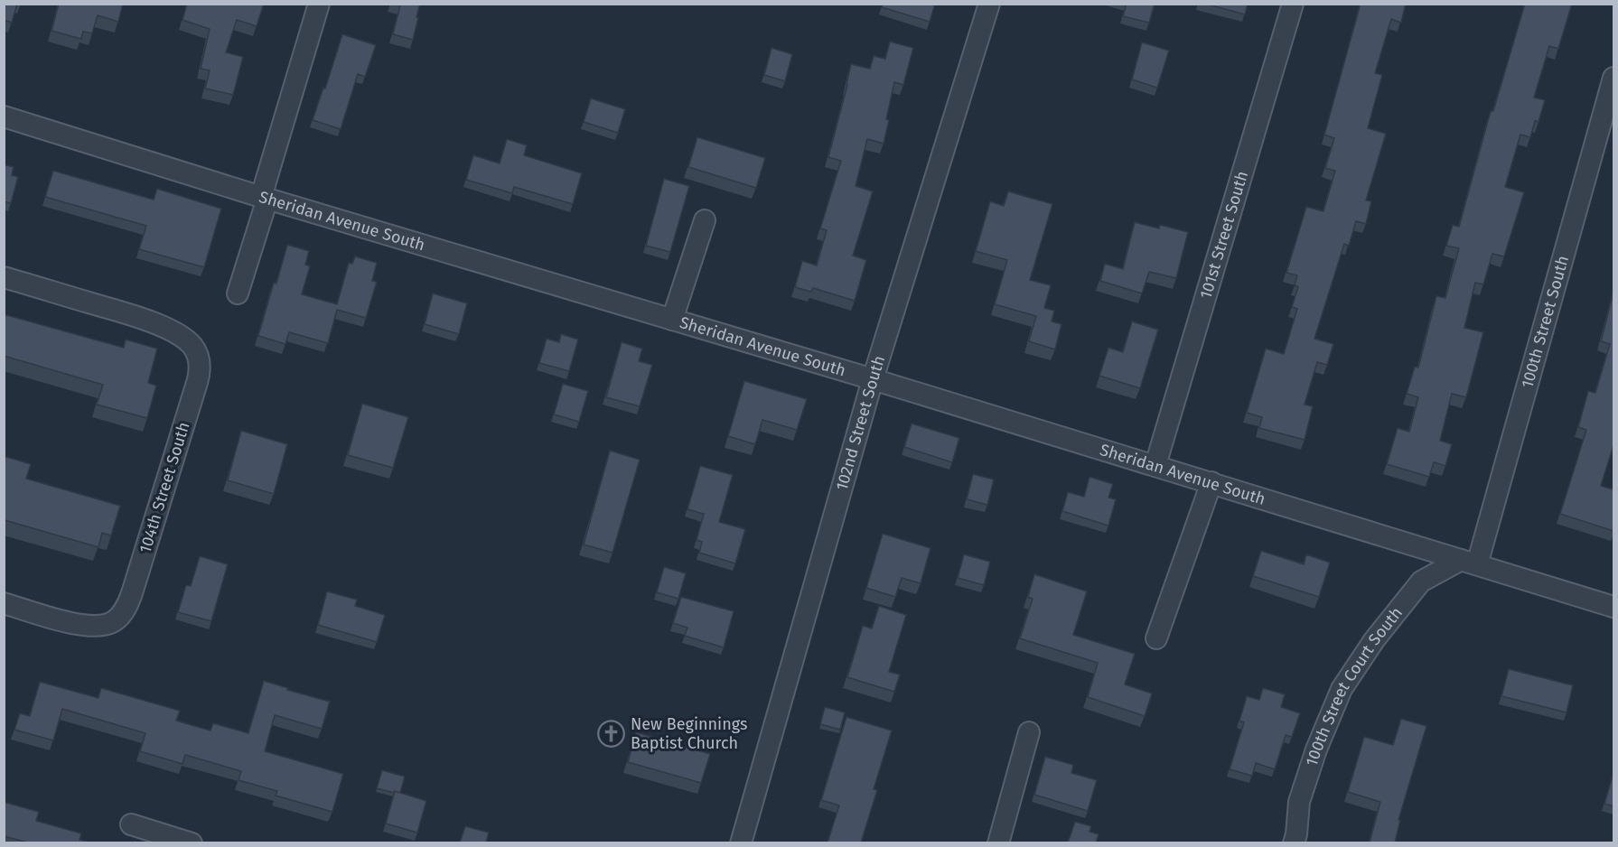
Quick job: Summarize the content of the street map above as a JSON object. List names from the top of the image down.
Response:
{
  "streets": {
    "street": [
      "Sheridan Avenue South",
      "101st Street South",
      "100th Street South",
      "102nd Street South",
      "104th Street South",
      "100th Street Court South"
    ]
  },
  "crossings": [
    ["Sheridan Avenue South", "101st Street South"],
    ["Sheridan Avenue South", "100th Street South"],
    ["Sheridan Avenue South", "102nd Street South"],
    ["Sheridan Avenue South", "100th Street Court South"],
    ["100th Street South", "100th Street Court South"]
  ],
  "places": {
    "church": ["New Beginnings Baptist Church"]
  }
}
